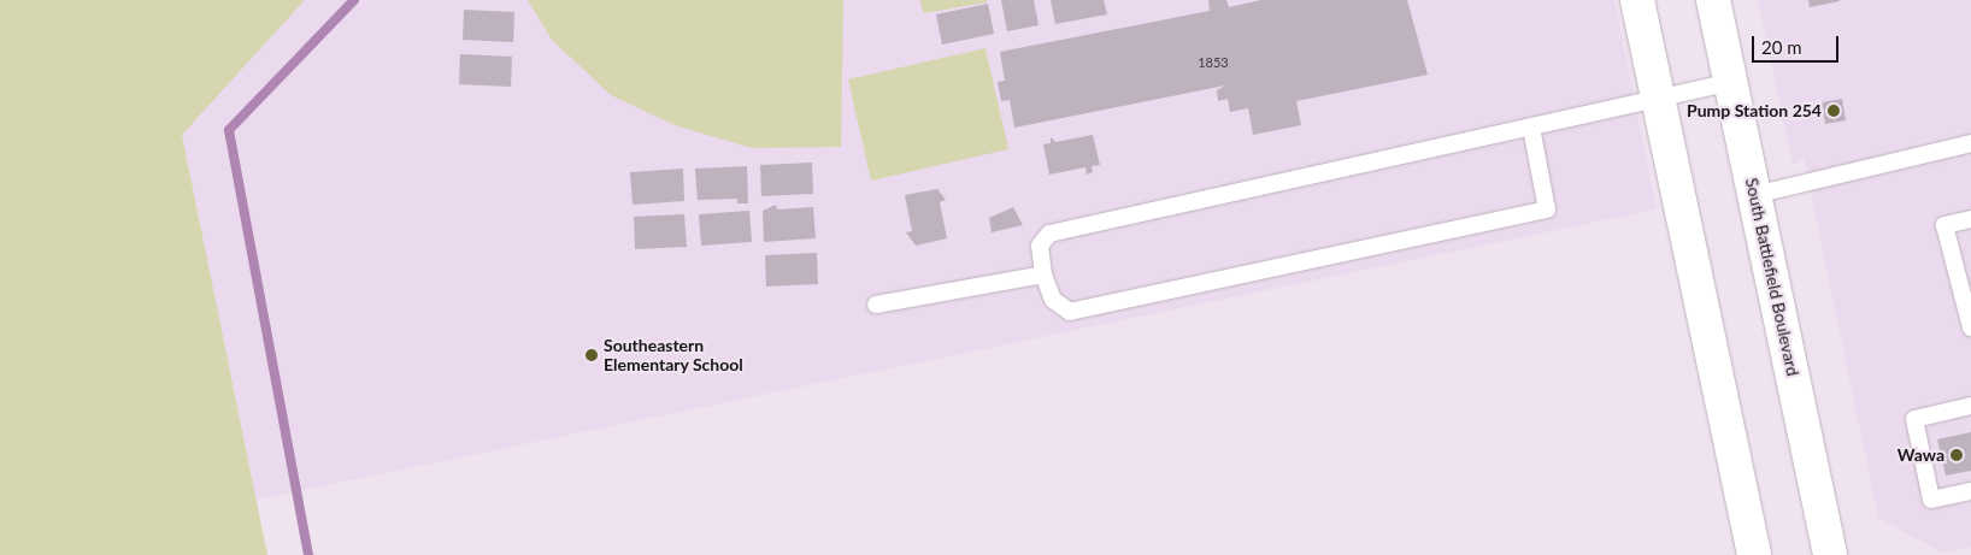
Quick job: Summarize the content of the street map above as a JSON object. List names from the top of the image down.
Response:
{
  "streets": {
    "highway": ["South Battlefield Boulevard"]
  },
  "places": ["Pump Station 254", "Southeastern Elementary School", "Wawa"],
  "house_numbers": ["1853"],
  "scale_bar": "20 m"
}
